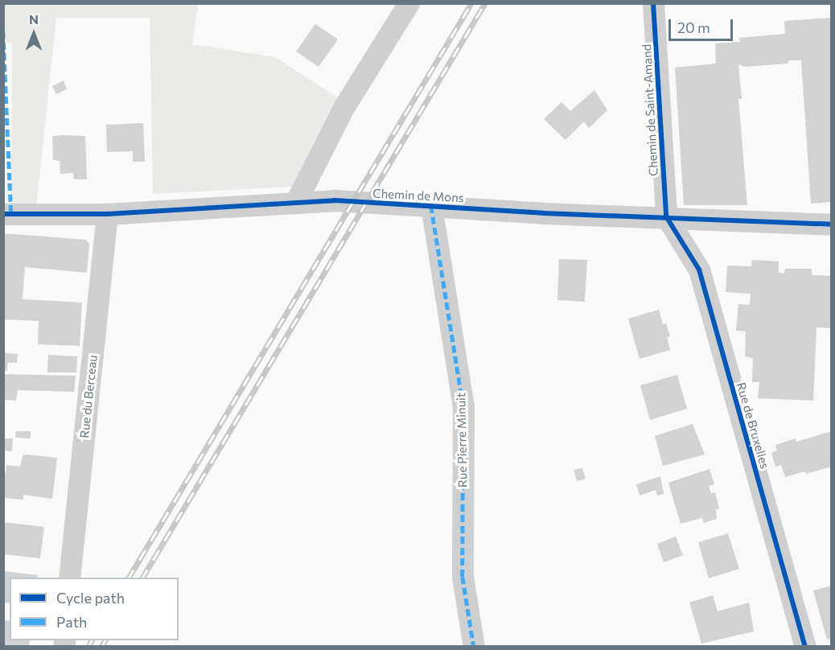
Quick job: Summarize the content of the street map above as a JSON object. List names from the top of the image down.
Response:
{
  "streets": {
    "street": [
      "Chemin de Saint-Amand",
      "Chemin de Mons",
      "Rue du Berceau",
      "Rue de Bruxelles",
      "Rue Pierre Minuit"
    ]
  },
  "crossings": [
    ["Chemin de Saint-Amand", "Chemin de Mons"],
    ["Chemin de Saint-Amand", "Rue de Bruxelles"],
    ["Chemin de Mons", "Rue du Berceau"],
    ["Chemin de Mons", "Rue de Bruxelles"],
    ["Chemin de Mons", "Rue Pierre Minuit"]
  ],
  "legend": ["Cycle path", "Path"],
  "scale_bar": "20 m",
  "north": "top"
}
